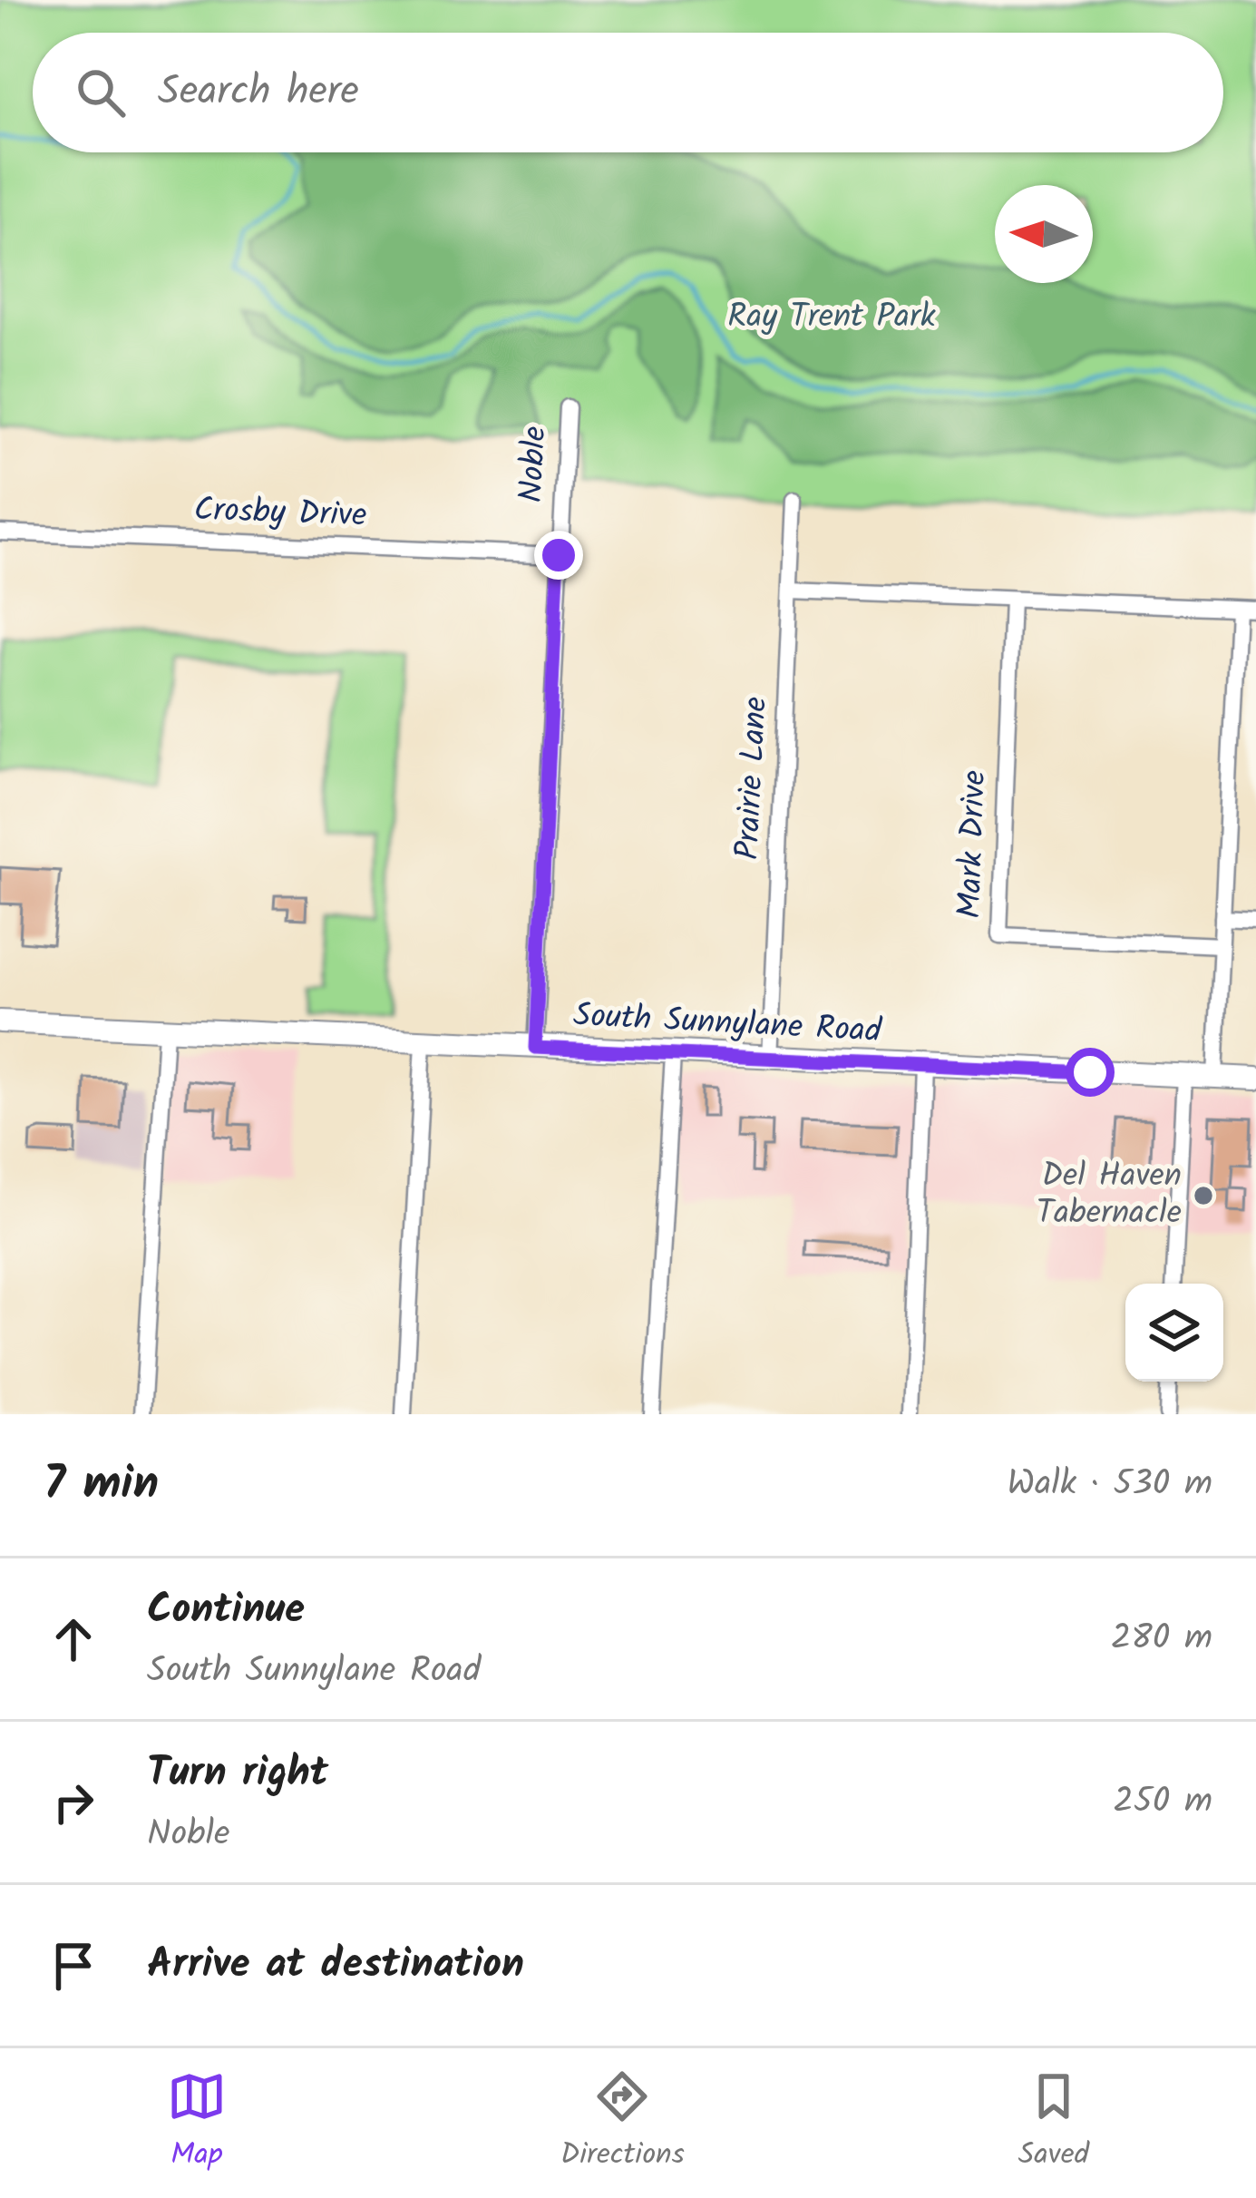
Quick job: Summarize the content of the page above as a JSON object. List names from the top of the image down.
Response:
{
  "streets": {
    "main road": ["South Sunnylane Road"],
    "street": [
      "Noble",
      "Crosby Drive",
      "Prairie Lane",
      "Mark Drive"
    ]
  },
  "crossings": [
    ["Noble", "Crosby Drive"],
    ["Noble", "South Sunnylane Road"],
    ["Prairie Lane", "South Sunnylane Road"]
  ],
  "parks": ["Ray Trent Park"],
  "places": ["Del Haven Tabernacle"],
  "north": "left",
  "page": {
    "search": "Search here",
    "heading": ["7 min", "Walk · 530 m"],
    "list": [
      ["Continue", "South Sunnylane Road", "280 m"],
      ["Turn right", "Noble", "250 m"],
      "Arrive at destination"
    ],
    "nav": ["Map", "Directions", "Saved"]
  }
}
